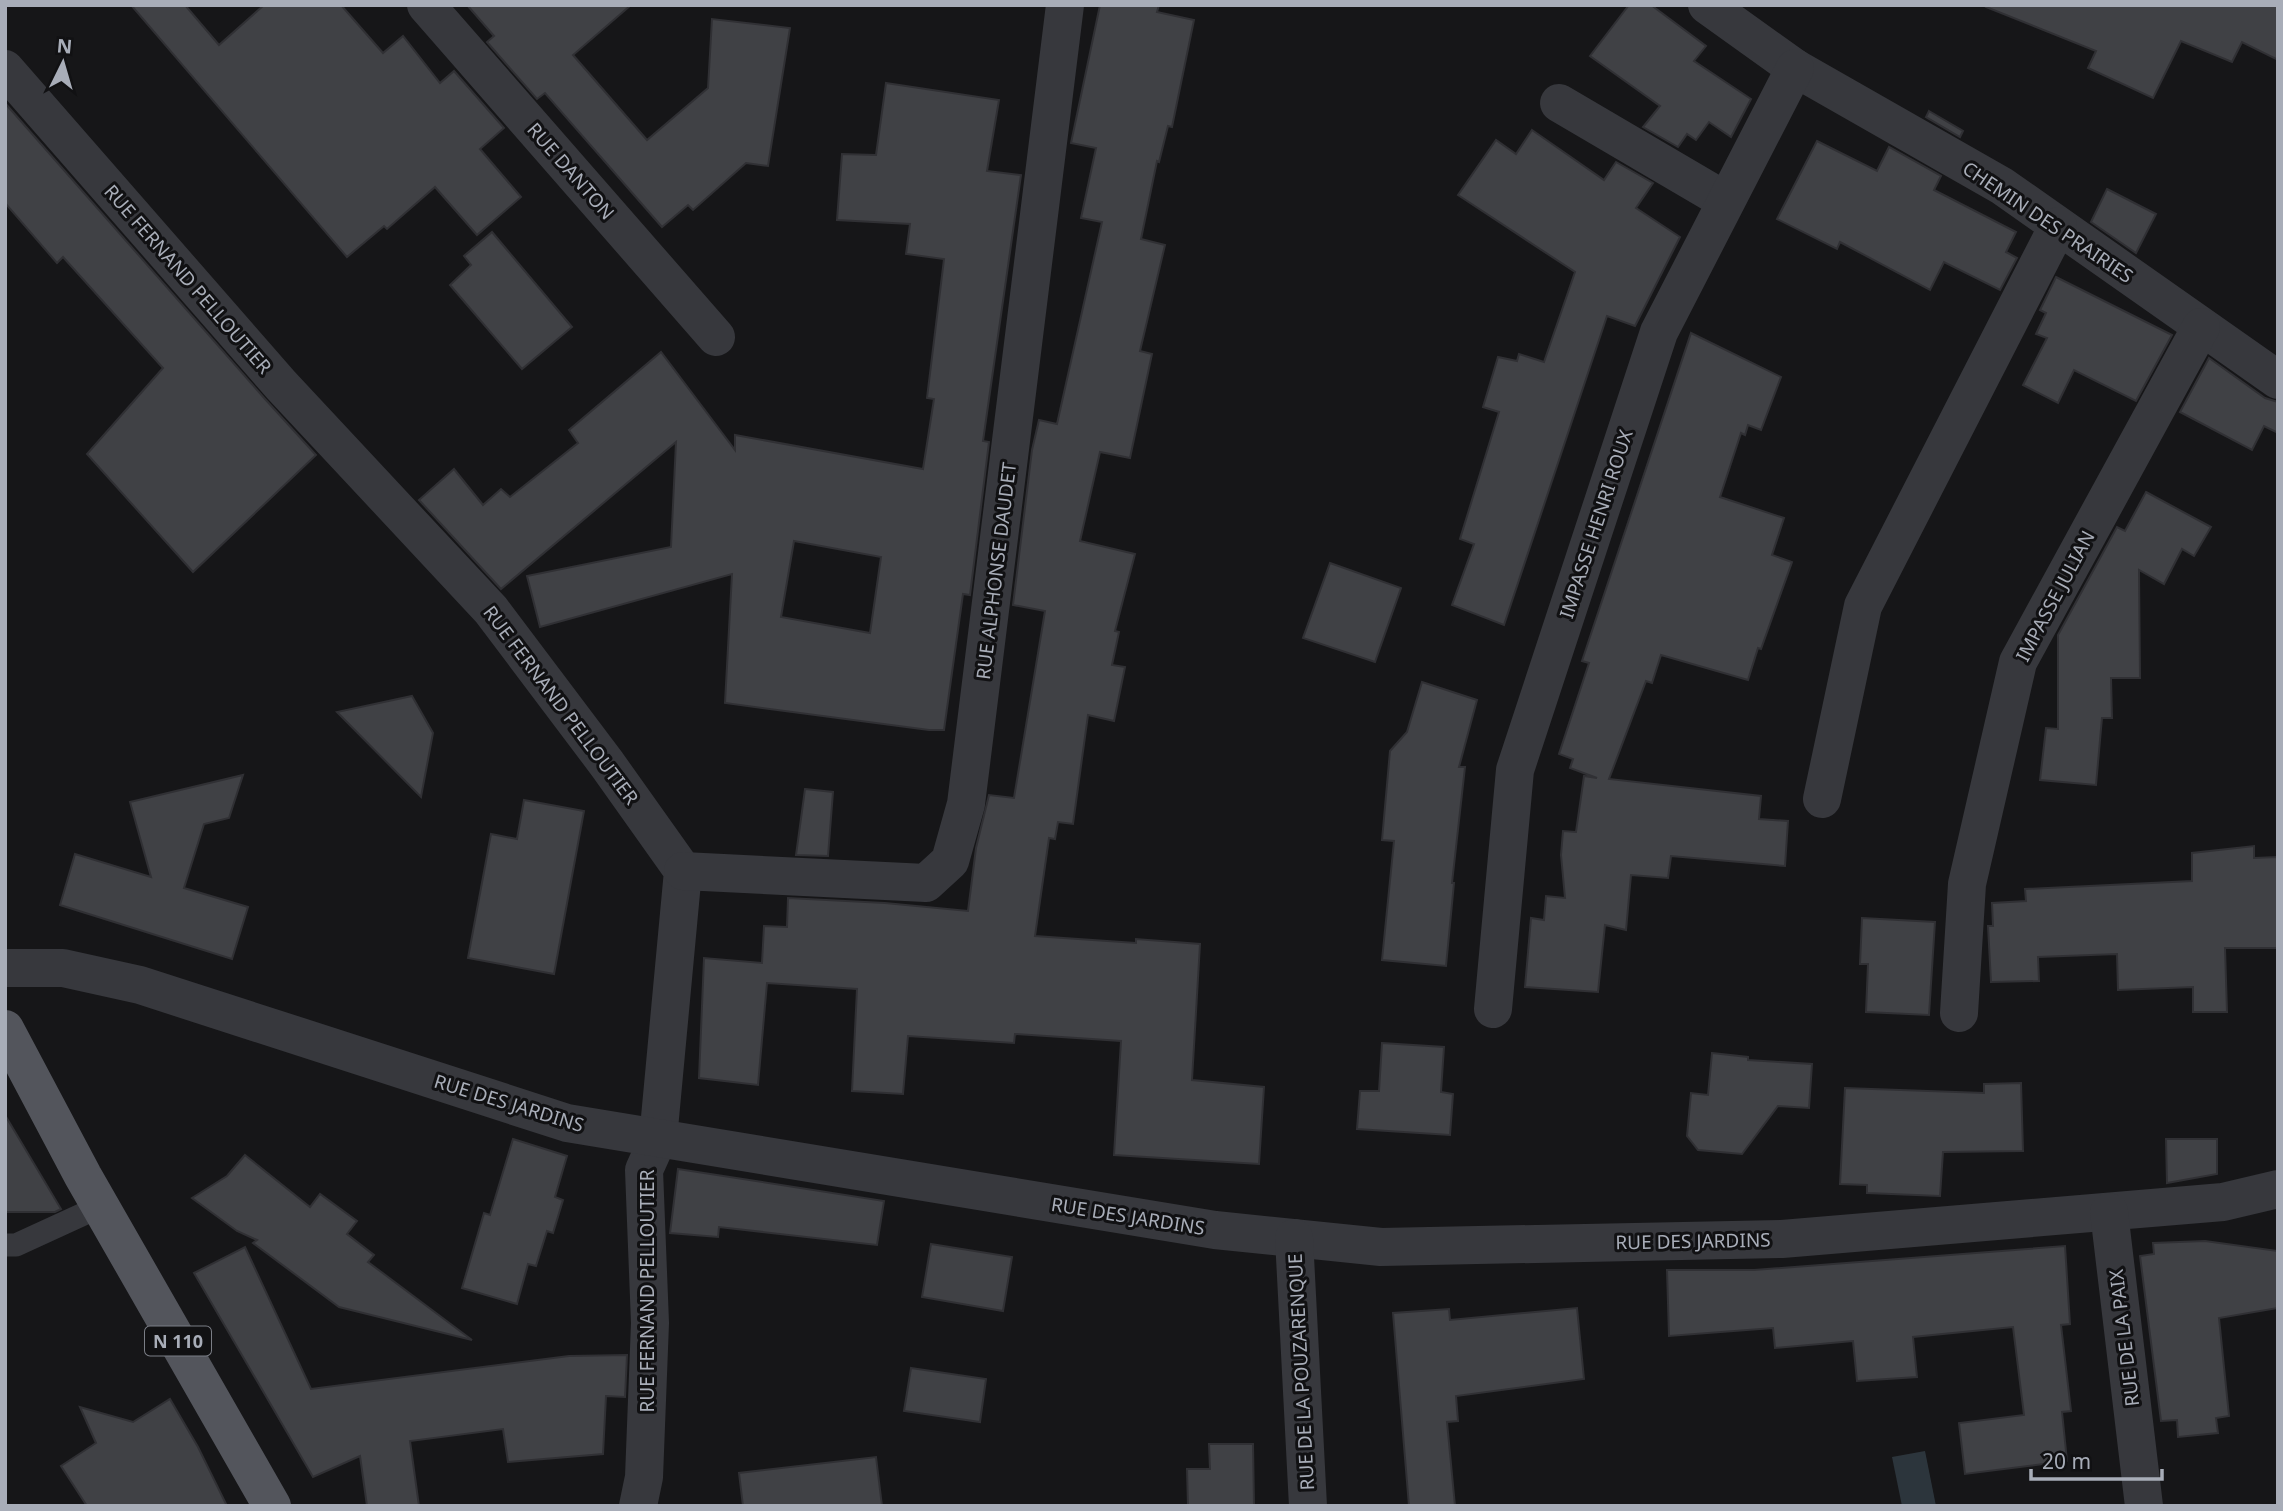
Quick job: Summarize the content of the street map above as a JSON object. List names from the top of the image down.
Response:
{
  "streets": {
    "main road": ["N 110"],
    "street": [
      "RUE DANTON",
      "CHEMIN DES PRAIRIES",
      "RUE FERNAND PELLOUTIER",
      "IMPASSE HENRI ROUX",
      "RUE ALPHONSE DAUDET",
      "IMPASSE JULIAN",
      "RUE DES JARDINS",
      "RUE DE LA PAIX",
      "RUE DE LA POUZARENQUE"
    ]
  },
  "crossings": [
    ["CHEMIN DES PRAIRIES", "IMPASSE HENRI ROUX"],
    ["CHEMIN DES PRAIRIES", "IMPASSE JULIAN"],
    ["RUE FERNAND PELLOUTIER", "RUE ALPHONSE DAUDET"],
    ["RUE FERNAND PELLOUTIER", "RUE DES JARDINS"],
    ["RUE DES JARDINS", "RUE DE LA PAIX"],
    ["RUE DES JARDINS", "RUE DE LA POUZARENQUE"]
  ],
  "scale_bar": "20 m",
  "north": "top"
}
